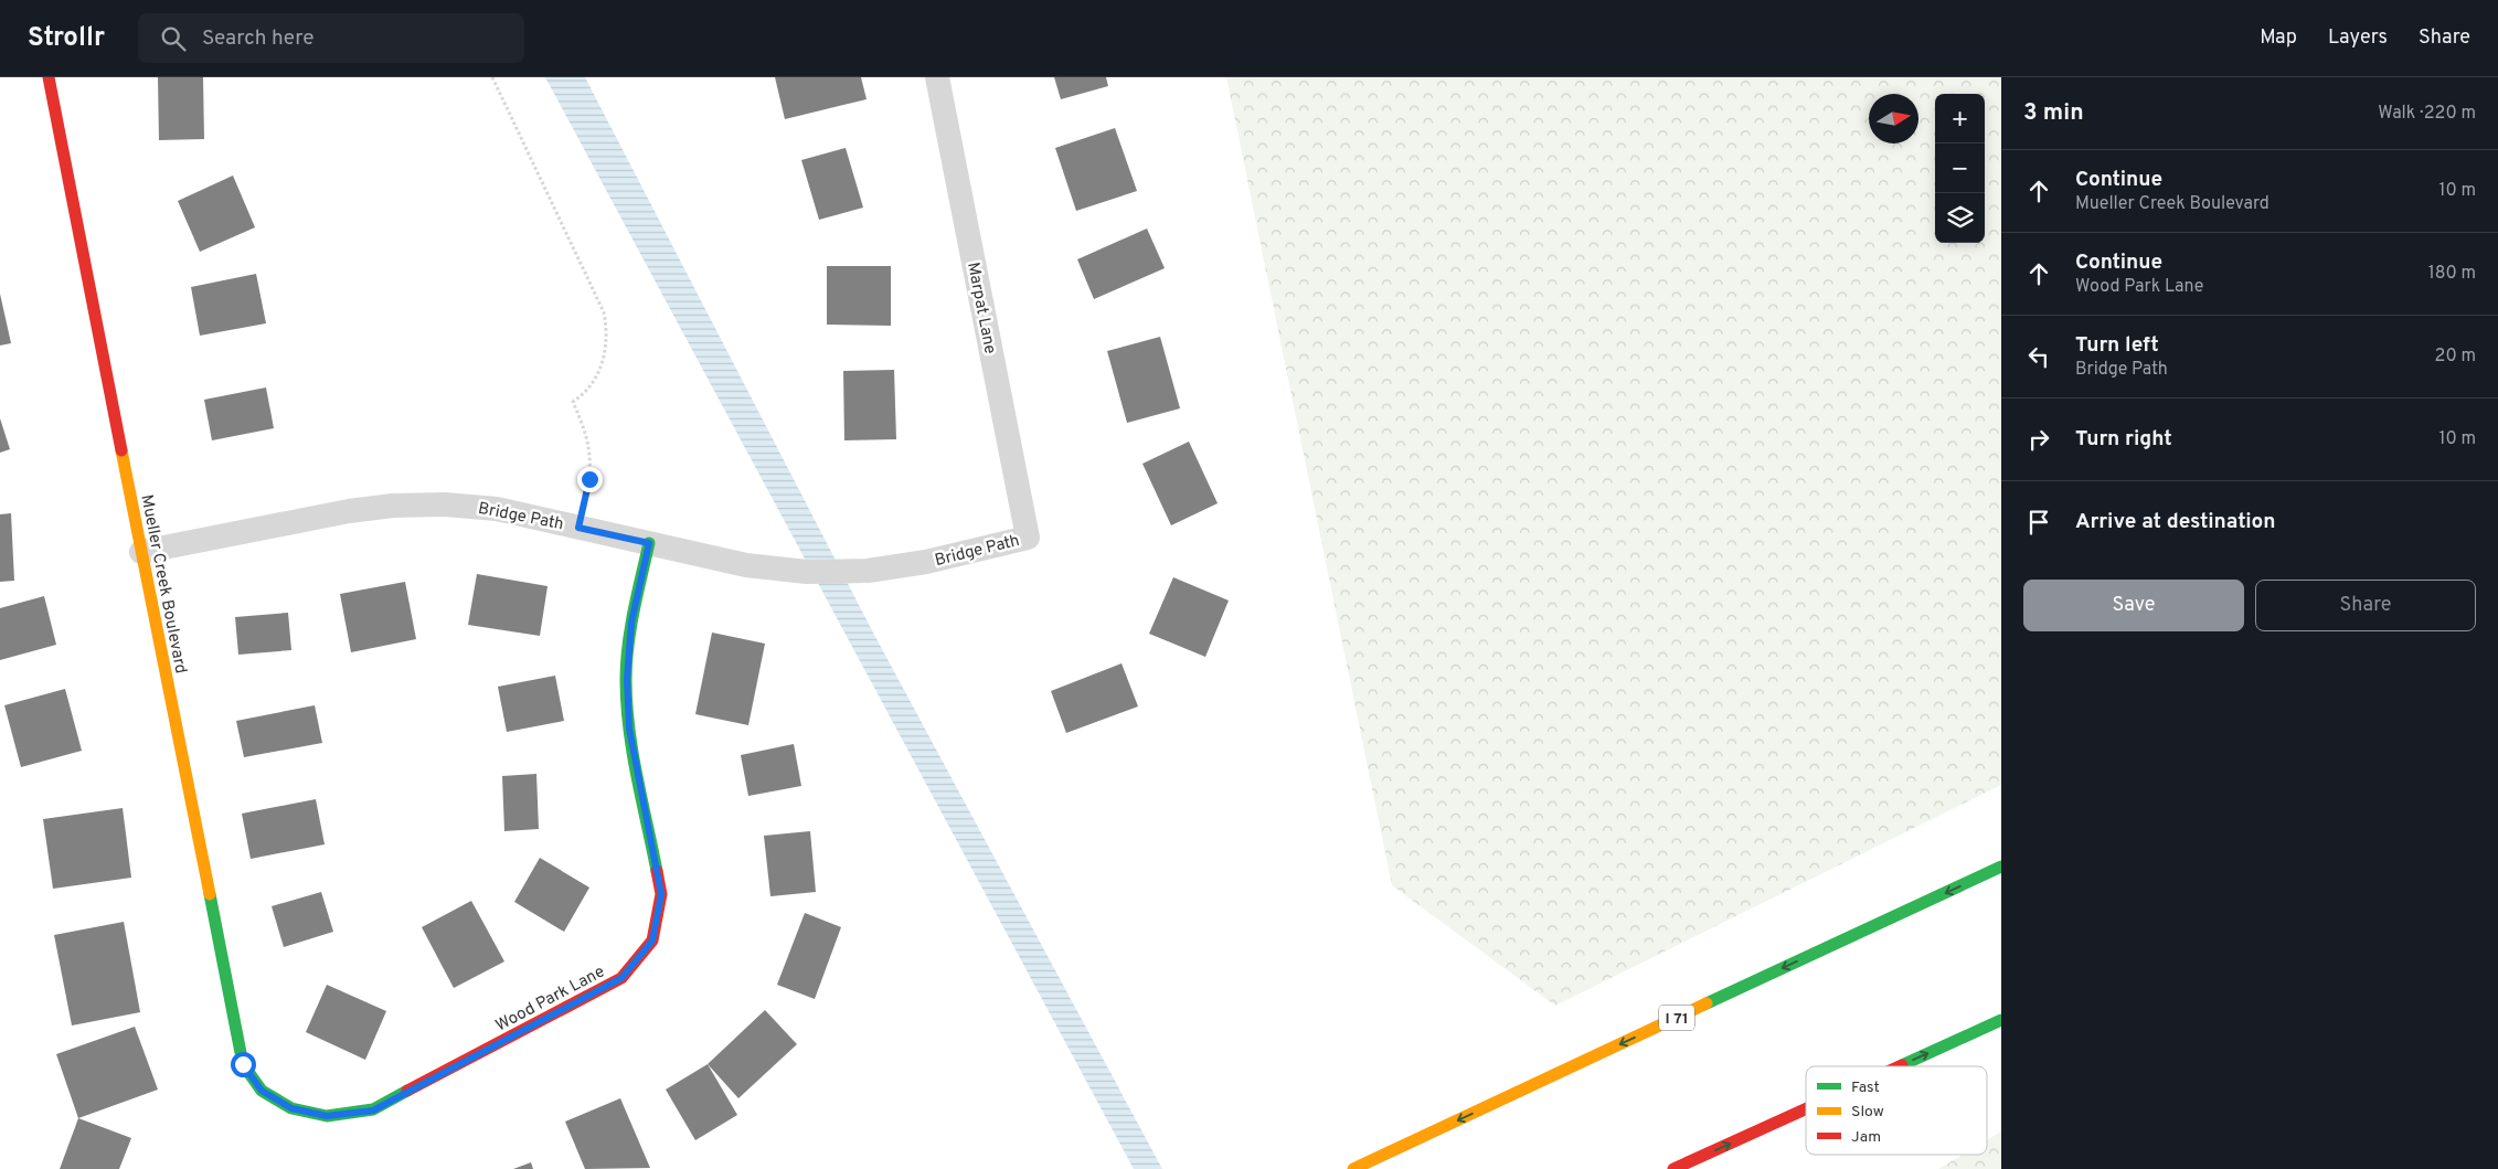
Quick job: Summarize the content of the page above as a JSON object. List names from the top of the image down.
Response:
{
  "streets": {
    "main road": ["Mueller Creek Boulevard", "Wood Park Lane", "I 71"],
    "street": ["Marpat Lane", "Bridge Path"]
  },
  "crossings": [
    ["Marpat Lane", "Bridge Path"],
    ["Bridge Path", "Mueller Creek Boulevard"],
    ["Bridge Path", "Wood Park Lane"],
    ["Mueller Creek Boulevard", "Wood Park Lane"]
  ],
  "legend": ["Fast", "Slow", "Jam"],
  "north": "right",
  "page": {
    "header": "Strollr",
    "search": "Search here",
    "nav": ["Map", "Layers", "Share"],
    "heading": ["3 min", "Walk · 220 m"],
    "map_buttons": ["+", "−"],
    "list": [
      ["Continue", "Mueller Creek Boulevard", "10 m"],
      ["Continue", "Wood Park Lane", "180 m"],
      ["Turn left", "Bridge Path", "20 m"],
      ["Turn right", "10 m"],
      "Arrive at destination"
    ],
    "buttons": ["Save", "Share"]
  }
}
